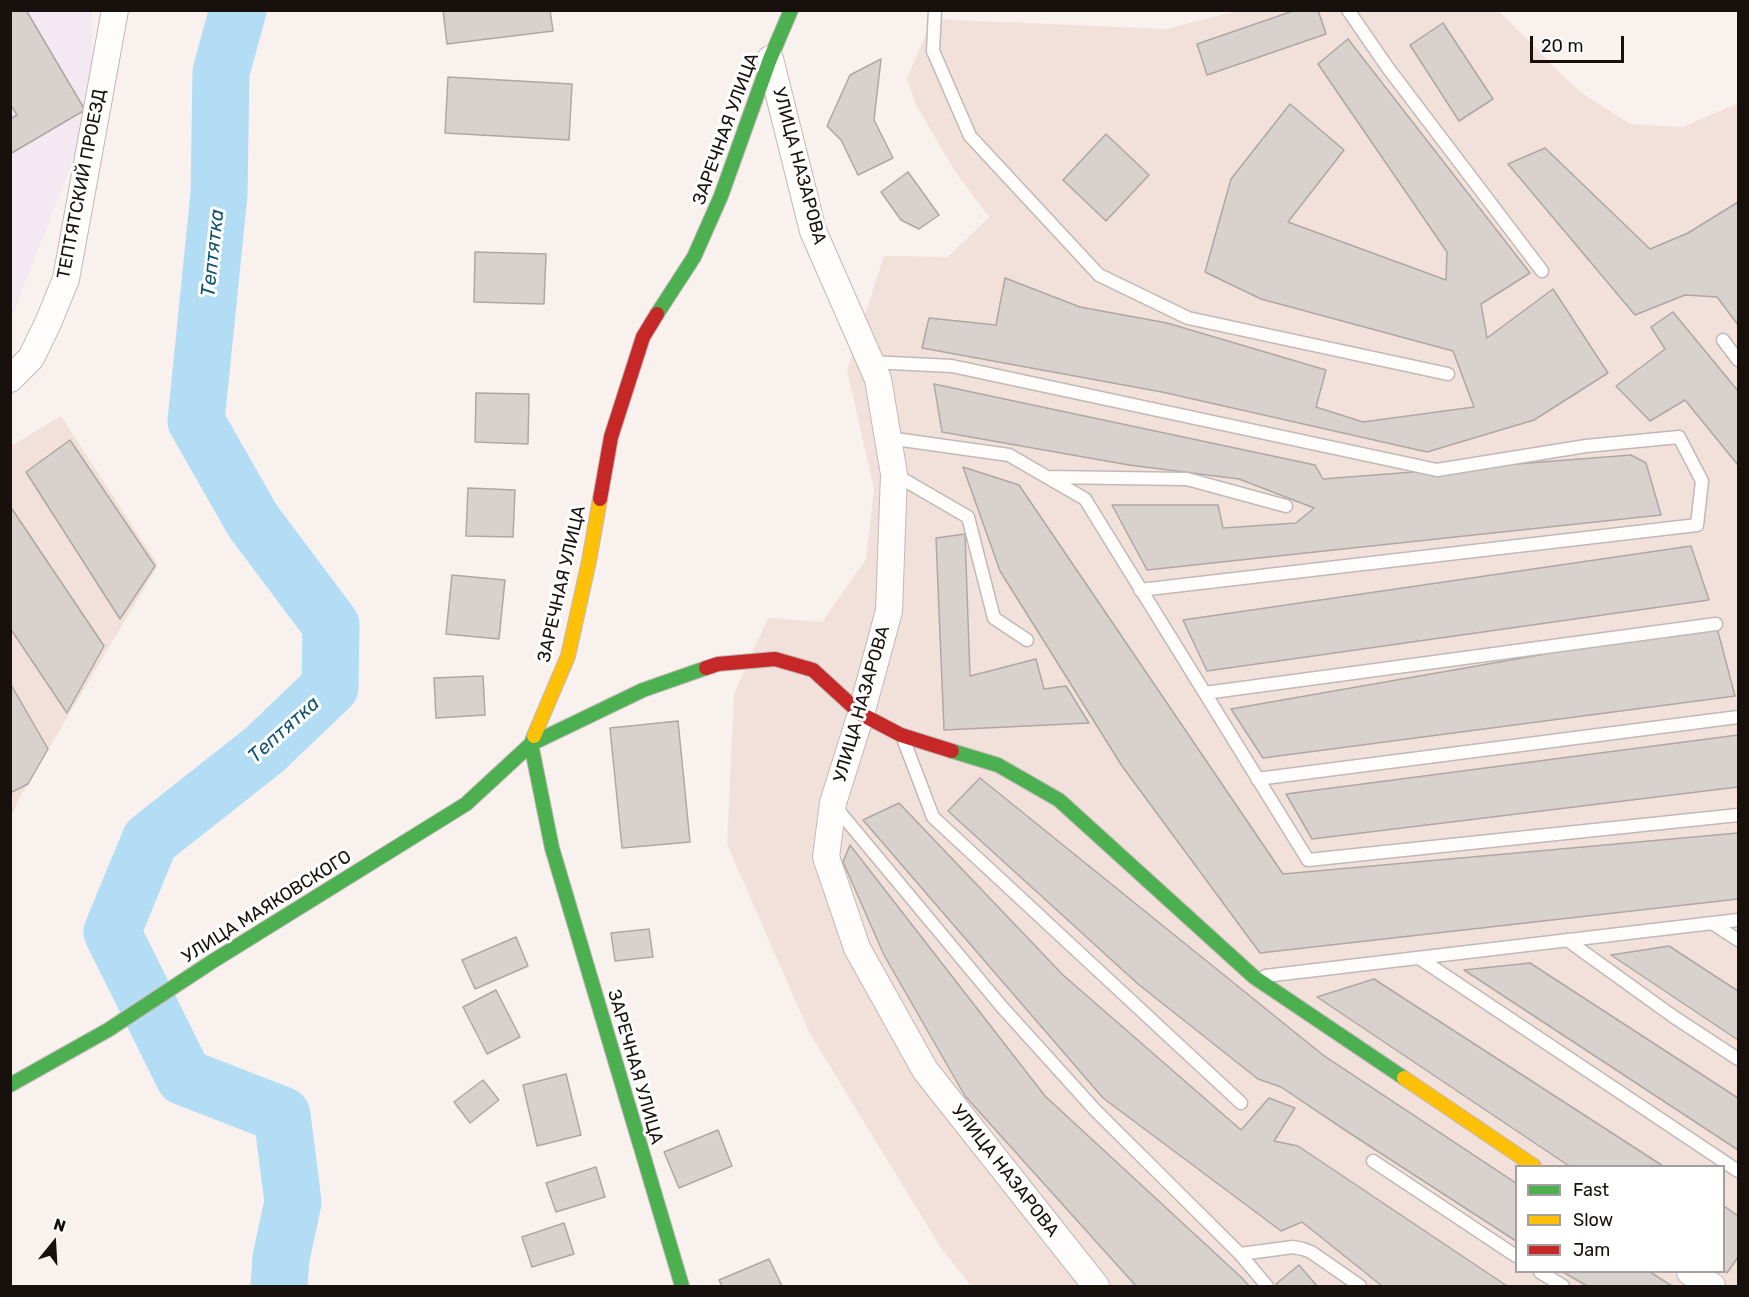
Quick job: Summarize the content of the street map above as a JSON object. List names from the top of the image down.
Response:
{
  "streets": {
    "street": [
      "ЗАРЕЧНАЯ УЛИЦА",
      "УЛИЦА НАЗАРОВА",
      "ТЕПТЯТСКИЙ ПРОЕЗД",
      "УЛИЦА МАЯКОВСКОГО"
    ]
  },
  "crossings": [
    ["ЗАРЕЧНАЯ УЛИЦА", "УЛИЦА НАЗАРОВА"],
    ["ЗАРЕЧНАЯ УЛИЦА", "УЛИЦА МАЯКОВСКОГО"]
  ],
  "water": ["Тептятка"],
  "legend": ["Fast", "Slow", "Jam"],
  "scale_bar": "20 m",
  "north": "top"
}
